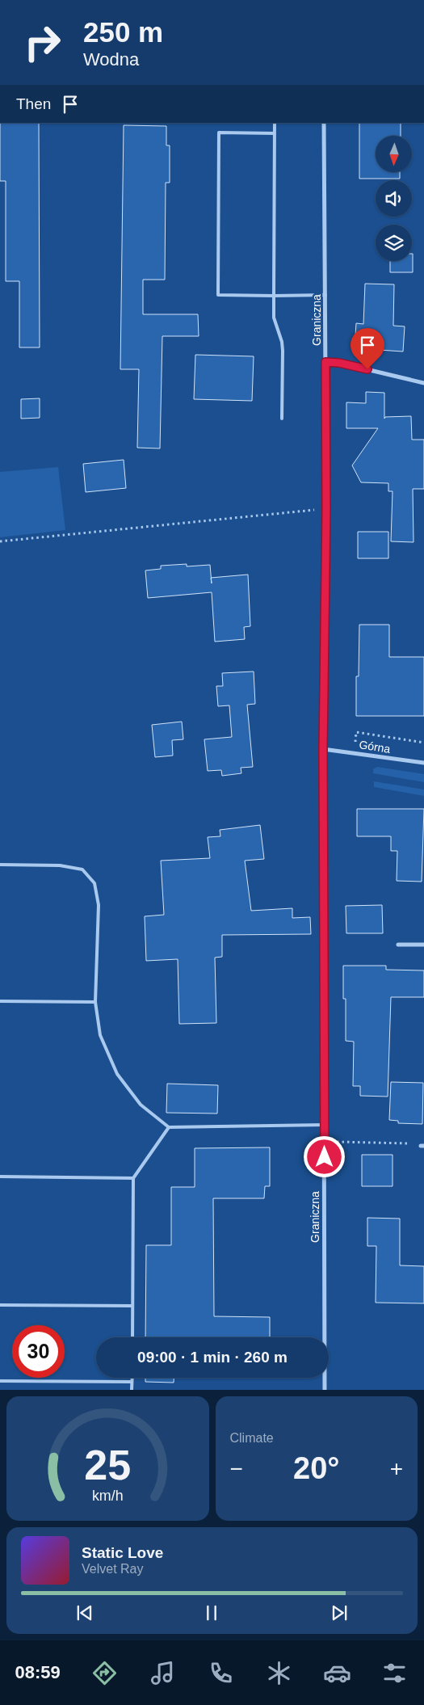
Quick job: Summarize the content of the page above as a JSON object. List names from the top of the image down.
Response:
{
  "streets": {
    "street": ["Graniczna", "Górna"]
  },
  "crossings": [
    ["Graniczna", "Górna"]
  ],
  "north": "bottom",
  "page": {
    "turn": ["250 m", "Wodna"],
    "then": "Then",
    "limit": "30",
    "trip": "09:00 · 1 min · 260 m",
    "tile": "Climate",
    "heat": ["−", "20°", "+"],
    "song": ["Static Love", "Velvet Ray"],
    "tabs": "08:59",
    "gauge": ["25", "km/h"]
  }
}
